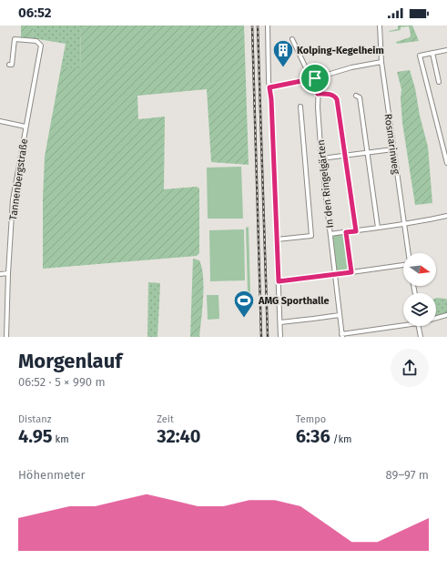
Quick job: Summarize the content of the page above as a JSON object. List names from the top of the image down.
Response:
{
  "streets": {
    "street": ["Rosmarinweg", "Tannenbergstraße", "In den Ringelgärten"]
  },
  "places": {
    "building": ["Kolping-Kegelheim"],
    "sports": ["AMG Sporthalle"]
  },
  "north": "right",
  "page": {
    "status": "06:52",
    "heading": ["Morgenlauf", "06:52 · 5 × 990 m"],
    "stats": [
      ["Distanz", "4.95 km"],
      ["Zeit", "32:40"],
      ["Tempo", "6:36 /km"]
    ],
    "chart": ["Höhenmeter", "89–97 m"]
  }
}
